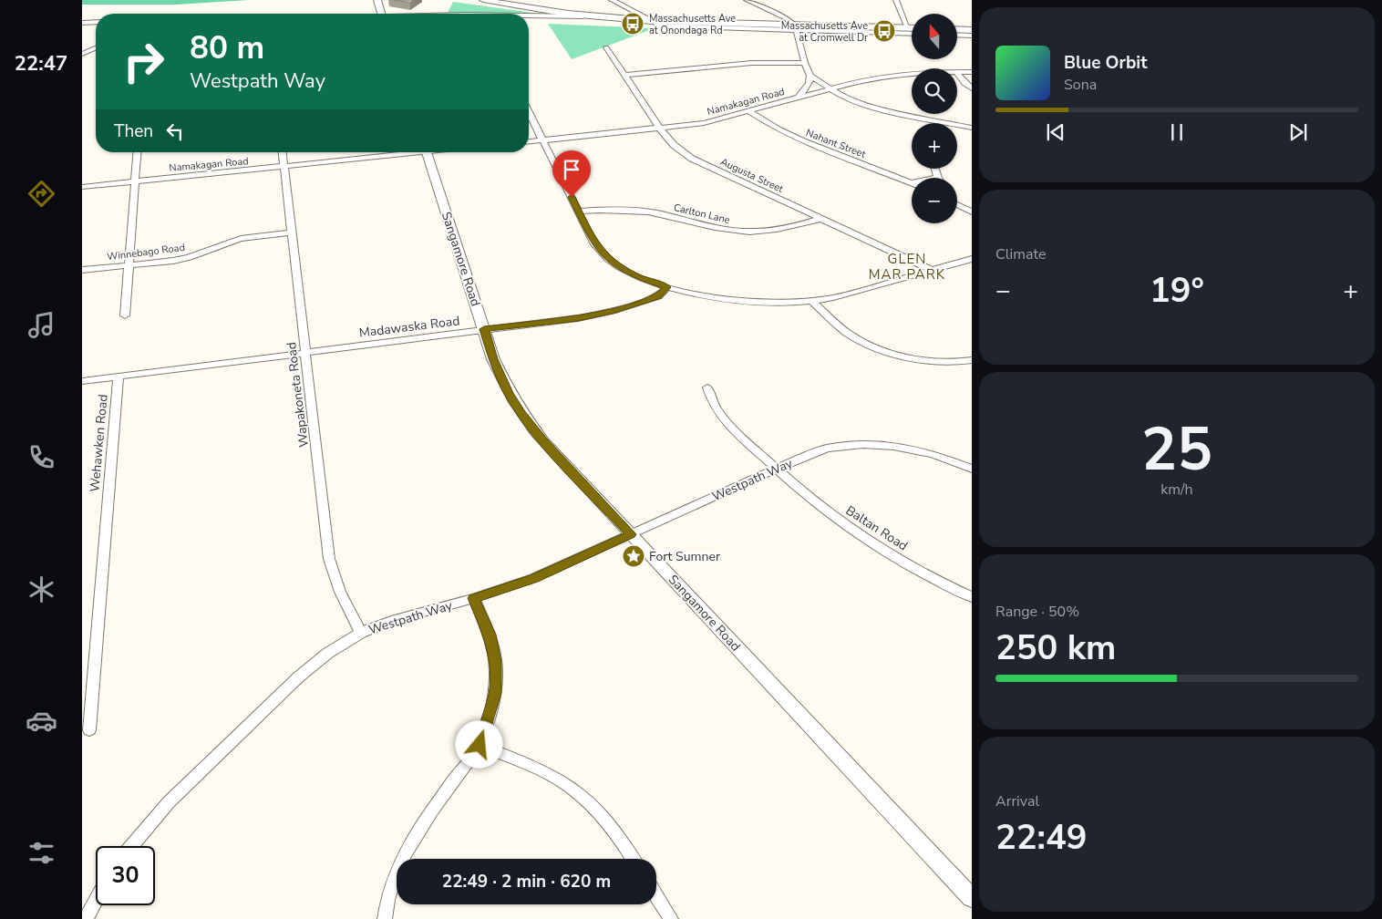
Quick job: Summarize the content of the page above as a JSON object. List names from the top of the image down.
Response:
{
  "streets": {
    "street": [
      "Namakagan Road",
      "Nahant Street",
      "Augusta Street",
      "Carlton Lane",
      "Winnebago Road",
      "Sangamore Road",
      "Madawaska Road",
      "Wapakoneta Road",
      "Wehawken Road",
      "Westpath Way",
      "Baltan Road"
    ]
  },
  "crossings": [
    ["Namakagan Road", "Nahant Street"],
    ["Namakagan Road", "Augusta Street"],
    ["Namakagan Road", "Wapakoneta Road"],
    ["Augusta Street", "Carlton Lane"],
    ["Winnebago Road", "Wapakoneta Road"],
    ["Sangamore Road", "Madawaska Road"],
    ["Sangamore Road", "Westpath Way"],
    ["Madawaska Road", "Wapakoneta Road"],
    ["Madawaska Road", "Wehawken Road"],
    ["Wapakoneta Road", "Westpath Way"],
    ["Westpath Way", "Baltan Road"]
  ],
  "districts": ["GLEN MAR PARK"],
  "places": {
    "bus stop": ["Massachusetts Ave at Onondaga Rd", "Massachusetts Ave at Cromwell Dr"],
    "place": ["Fort Sumner"]
  },
  "north": "top",
  "page": {
    "tabs": "22:47",
    "map_buttons": ["+", "−"],
    "turn": ["80 m", "Westpath Way"],
    "song": ["Blue Orbit", "Sona"],
    "then": "Then",
    "tile": [
      "Climate",
      ["25", "km/h"],
      ["Range · 50%", "250 km"],
      ["Arrival", "22:49"]
    ],
    "heat": ["−", "19°", "+"],
    "limit": "30",
    "trip": "22:49 · 2 min · 620 m"
  }
}
